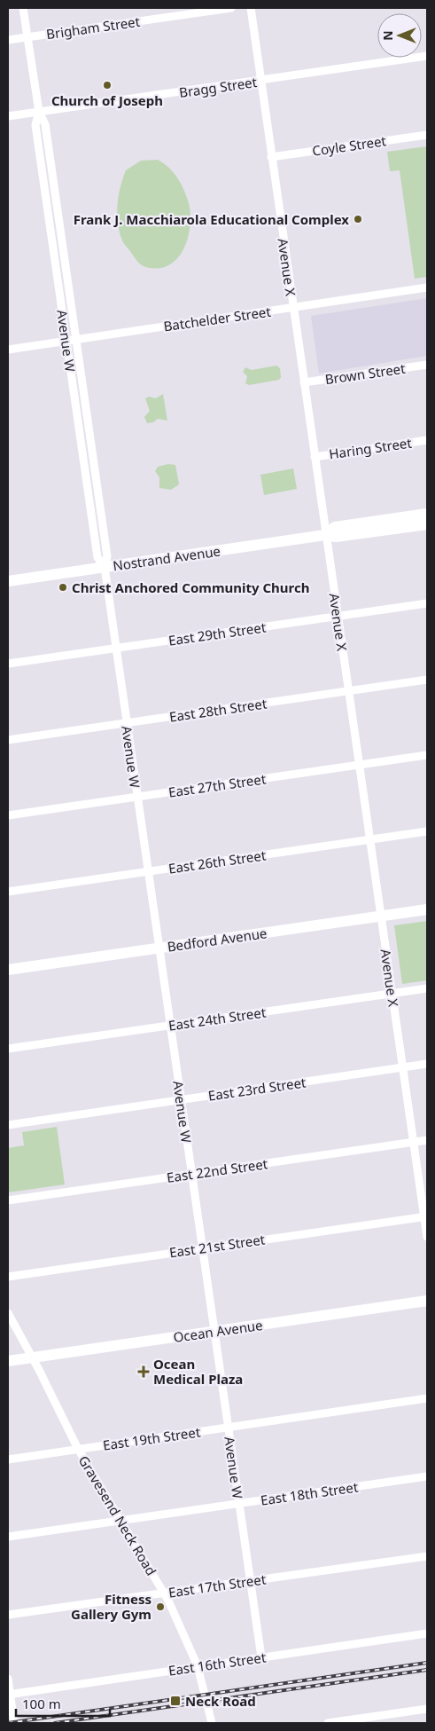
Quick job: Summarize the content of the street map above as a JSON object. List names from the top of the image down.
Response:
{
  "streets": {
    "main road": ["Nostrand Avenue", "Bedford Avenue", "Ocean Avenue"],
    "street": [
      "Brigham Street",
      "Bragg Street",
      "Coyle Street",
      "Avenue X",
      "Batchelder Street",
      "Avenue W",
      "Brown Street",
      "Haring Street",
      "East 29th Street",
      "East 28th Street",
      "East 27th Street",
      "East 26th Street",
      "East 24th Street",
      "East 23rd Street",
      "East 22nd Street",
      "East 21st Street",
      "East 19th Street",
      "East 18th Street",
      "Gravesend Neck Road",
      "East 17th Street",
      "East 16th Street"
    ]
  },
  "crossings": [
    ["Brigham Street", "Avenue W"],
    ["Bragg Street", "Avenue X"],
    ["Bragg Street", "Avenue W"],
    ["Coyle Street", "Avenue X"],
    ["Avenue X", "Batchelder Street"],
    ["Avenue X", "Brown Street"],
    ["Avenue X", "Haring Street"],
    ["Avenue X", "Nostrand Avenue"],
    ["Avenue X", "East 29th Street"],
    ["Avenue X", "East 28th Street"],
    ["Avenue X", "East 27th Street"],
    ["Avenue X", "East 26th Street"],
    ["Avenue X", "Bedford Avenue"],
    ["Avenue X", "East 24th Street"],
    ["Avenue X", "East 23rd Street"],
    ["Avenue X", "East 22nd Street"],
    ["Avenue X", "East 21st Street"],
    ["Batchelder Street", "Avenue W"],
    ["Avenue W", "Nostrand Avenue"],
    ["Avenue W", "East 29th Street"],
    ["Avenue W", "East 28th Street"],
    ["Avenue W", "East 27th Street"],
    ["Avenue W", "East 26th Street"],
    ["Avenue W", "Bedford Avenue"],
    ["Avenue W", "East 24th Street"],
    ["Avenue W", "East 23rd Street"],
    ["Avenue W", "East 22nd Street"],
    ["Avenue W", "East 21st Street"],
    ["Avenue W", "Ocean Avenue"],
    ["Avenue W", "East 19th Street"],
    ["Avenue W", "East 18th Street"],
    ["Avenue W", "East 17th Street"],
    ["Avenue W", "East 16th Street"],
    ["Ocean Avenue", "Gravesend Neck Road"],
    ["East 19th Street", "Gravesend Neck Road"],
    ["East 18th Street", "Gravesend Neck Road"],
    ["Gravesend Neck Road", "East 17th Street"],
    ["Gravesend Neck Road", "East 16th Street"]
  ],
  "places": {
    "other": [
      "Church of Joseph",
      "Frank J. Macchiarola Educational Complex",
      "Christ Anchored Community Church",
      "Fitness Gallery Gym"
    ],
    "health": ["Ocean Medical Plaza"],
    "transit": ["Neck Road"]
  },
  "scale_bar": "100 m",
  "north": "left"
}
